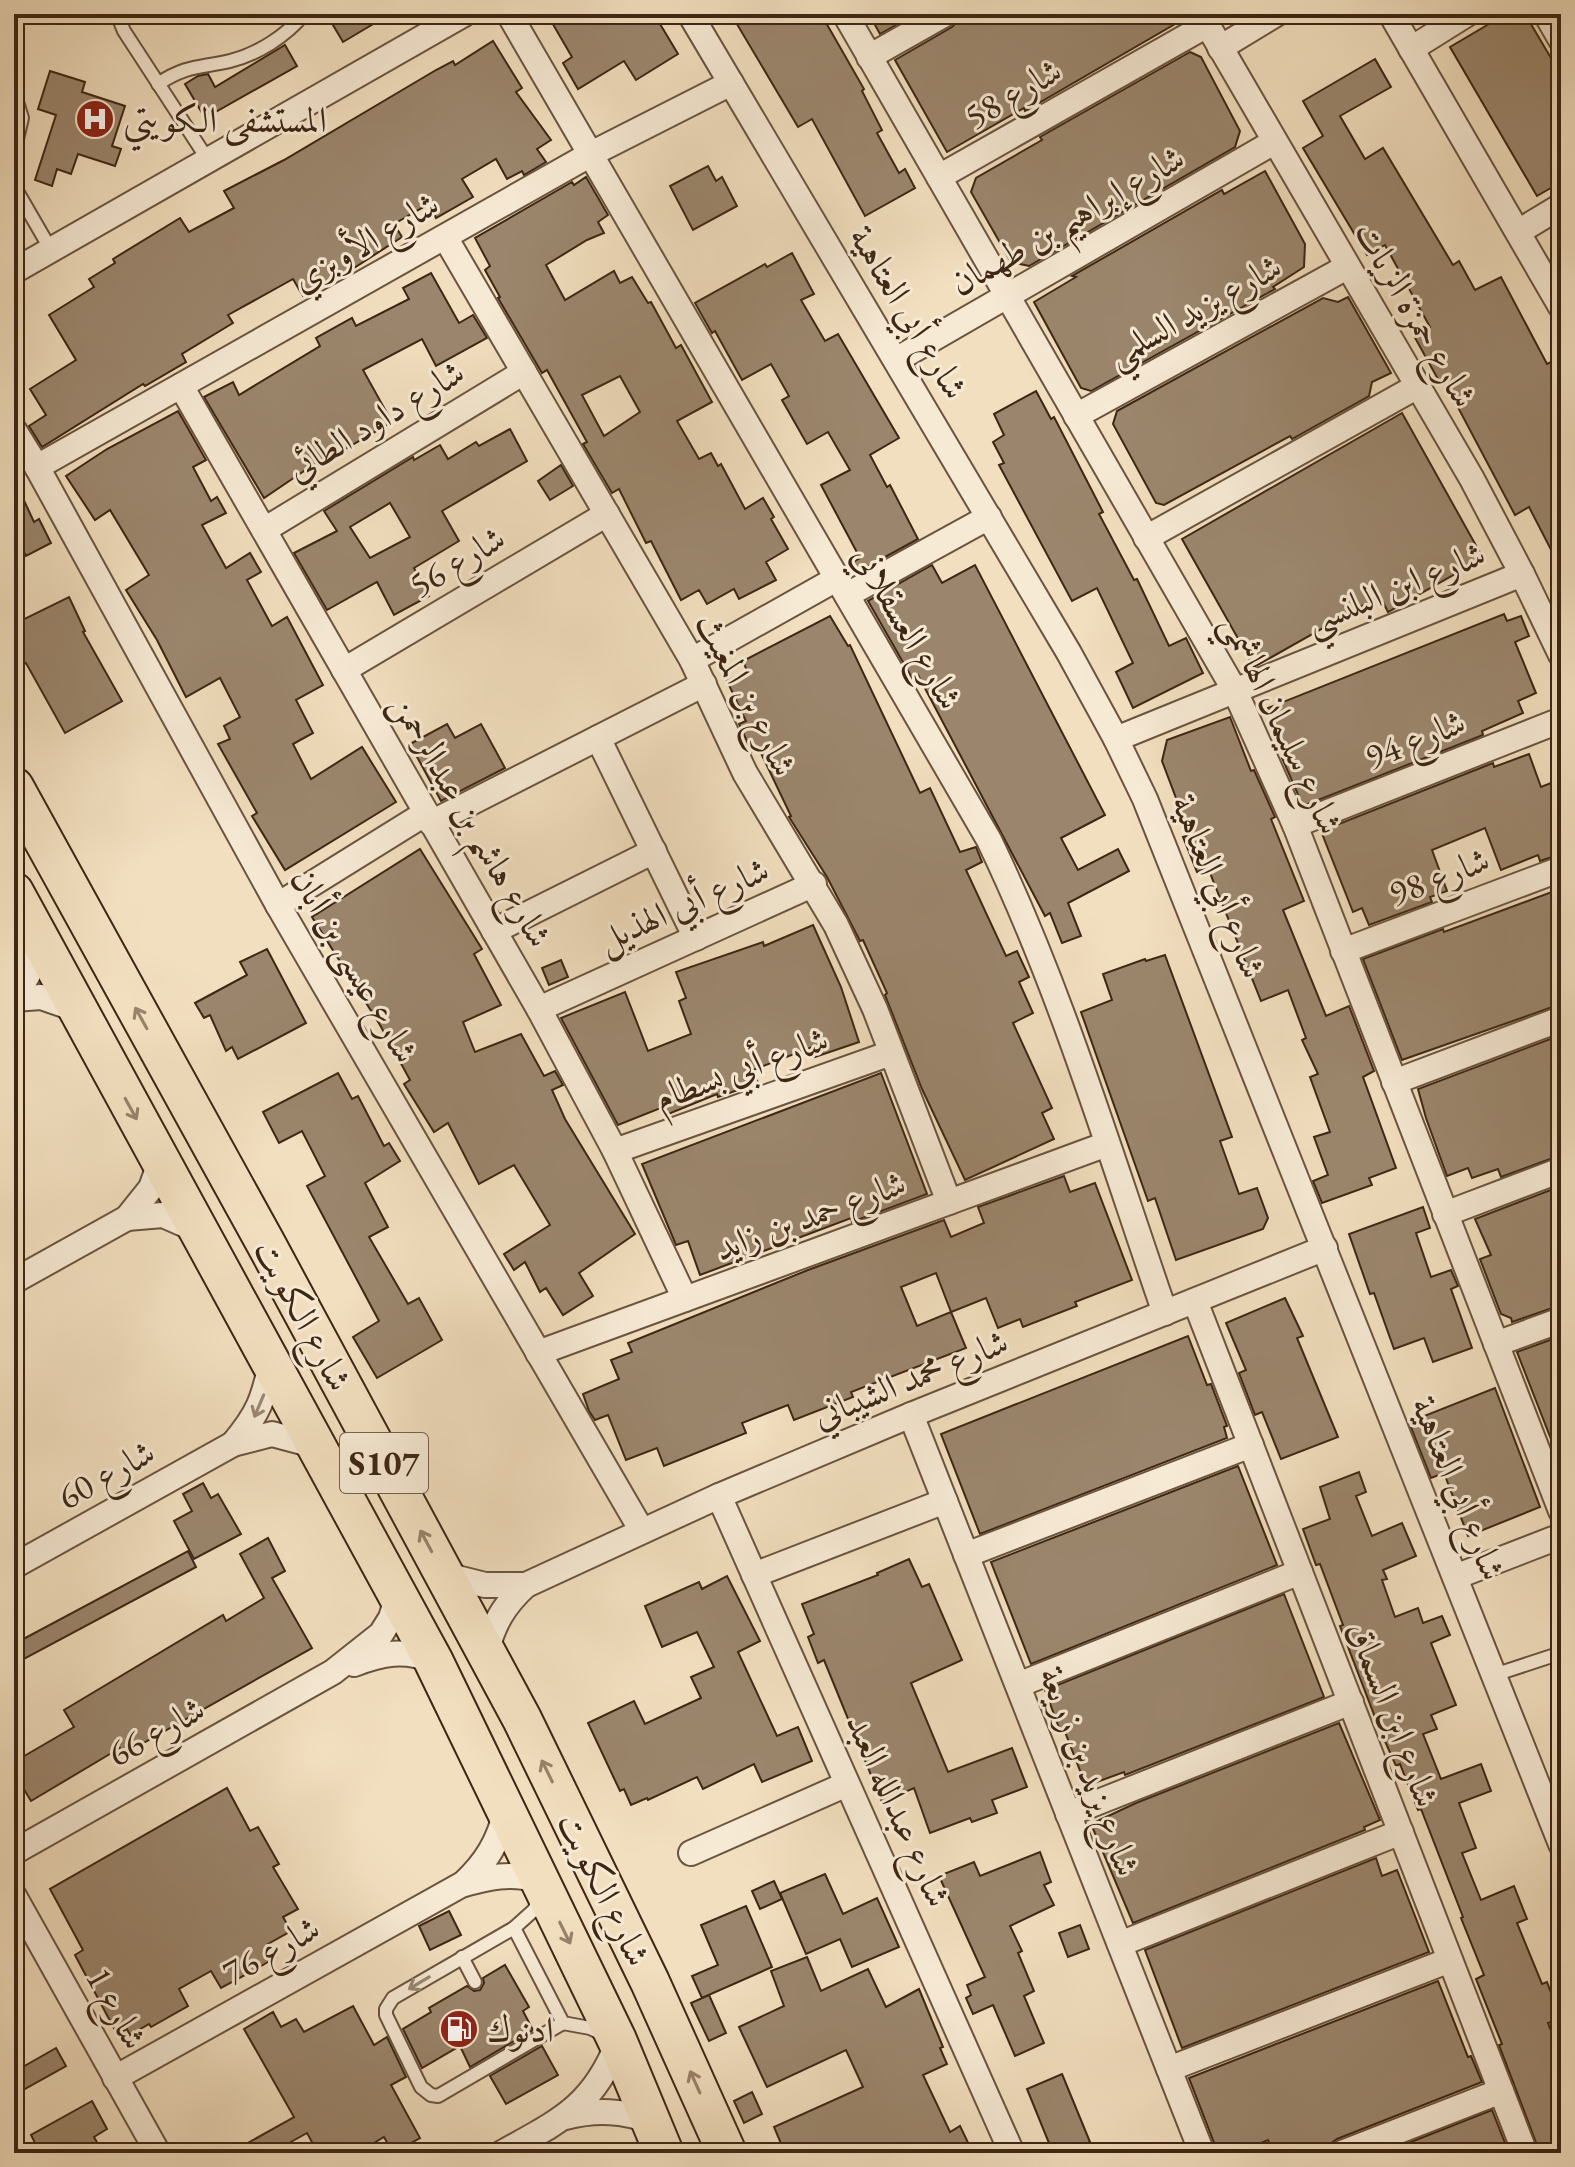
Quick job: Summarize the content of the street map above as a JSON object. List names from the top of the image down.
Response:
{
  "streets": {
    "main road": ["شارع الكويت", "S107"],
    "street": [
      "شارع 58",
      "شارع إبراهيم بن طهمان",
      "شارع الأوبزي",
      "شارع يزيد السلمي",
      "شارع أبي العتاهية",
      "شارع حمزة الزيات",
      "شارع داود الطائي",
      "شارع 56",
      "شارع ابن البلنسي",
      "شارع العسقلاني",
      "شارع بن المغيث",
      "شارع سليمان الهاشمي",
      "شارع 94",
      "شارع هاشم بن عبدالرحمن",
      "شارع 98",
      "شارع أبي الهذيل",
      "شارع عيسى بن أبان",
      "شارع أبي بسطام",
      "شارع حمد بن زايد",
      "شارع محمد الشيباني",
      "شارع 60",
      "شارع ابن السماق",
      "شارع 66",
      "شارع يزيد بن زريعة",
      "شارع عبدالله العبد",
      "شارع 76",
      "شارع 1"
    ]
  },
  "crossings": [
    ["شارع 58", "شارع حمزة الزيات"],
    ["شارع 58", "شارع سليمان الهاشمي"],
    ["شارع إبراهيم بن طهمان", "شارع أبي العتاهية"],
    ["شارع إبراهيم بن طهمان", "شارع حمزة الزيات"],
    ["شارع إبراهيم بن طهمان", "شارع سليمان الهاشمي"],
    ["شارع الأوبزي", "شارع أبي العتاهية"],
    ["شارع الأوبزي", "شارع العسقلاني"],
    ["شارع الأوبزي", "شارع بن المغيث"],
    ["شارع الأوبزي", "شارع هاشم بن عبدالرحمن"],
    ["شارع الأوبزي", "شارع عيسى بن أبان"],
    ["شارع يزيد السلمي", "شارع حمزة الزيات"],
    ["شارع يزيد السلمي", "شارع سليمان الهاشمي"],
    ["شارع أبي العتاهية", "شارع ابن البلنسي"],
    ["شارع أبي العتاهية", "شارع محمد الشيباني"],
    ["شارع حمزة الزيات", "شارع ابن البلنسي"],
    ["شارع داود الطائي", "شارع بن المغيث"],
    ["شارع داود الطائي", "شارع هاشم بن عبدالرحمن"],
    ["شارع 56", "شارع بن المغيث"],
    ["شارع 56", "شارع هاشم بن عبدالرحمن"],
    ["شارع ابن البلنسي", "شارع سليمان الهاشمي"],
    ["شارع العسقلاني", "شارع حمد بن زايد"],
    ["شارع العسقلاني", "شارع محمد الشيباني"],
    ["شارع بن المغيث", "شارع أبي الهذيل"],
    ["شارع بن المغيث", "شارع أبي بسطام"],
    ["شارع بن المغيث", "شارع حمد بن زايد"],
    ["شارع سليمان الهاشمي", "شارع 94"],
    ["شارع سليمان الهاشمي", "شارع 98"],
    ["شارع هاشم بن عبدالرحمن", "شارع أبي الهذيل"],
    ["شارع هاشم بن عبدالرحمن", "شارع أبي بسطام"],
    ["شارع هاشم بن عبدالرحمن", "شارع حمد بن زايد"],
    ["شارع عيسى بن أبان", "شارع حمد بن زايد"],
    ["شارع عيسى بن أبان", "شارع محمد الشيباني"],
    ["شارع الكويت", "شارع محمد الشيباني"],
    ["شارع الكويت", "شارع 60"],
    ["شارع الكويت", "شارع 66"],
    ["شارع الكويت", "شارع 76"],
    ["شارع محمد الشيباني", "شارع ابن السماق"],
    ["شارع محمد الشيباني", "شارع يزيد بن زريعة"],
    ["شارع محمد الشيباني", "شارع عبدالله العبد"],
    ["شارع 76", "شارع 1"]
  ],
  "places": {
    "hospital": ["المستشفى الكويتي"],
    "fuel station": ["ادنوك"]
  }
}
